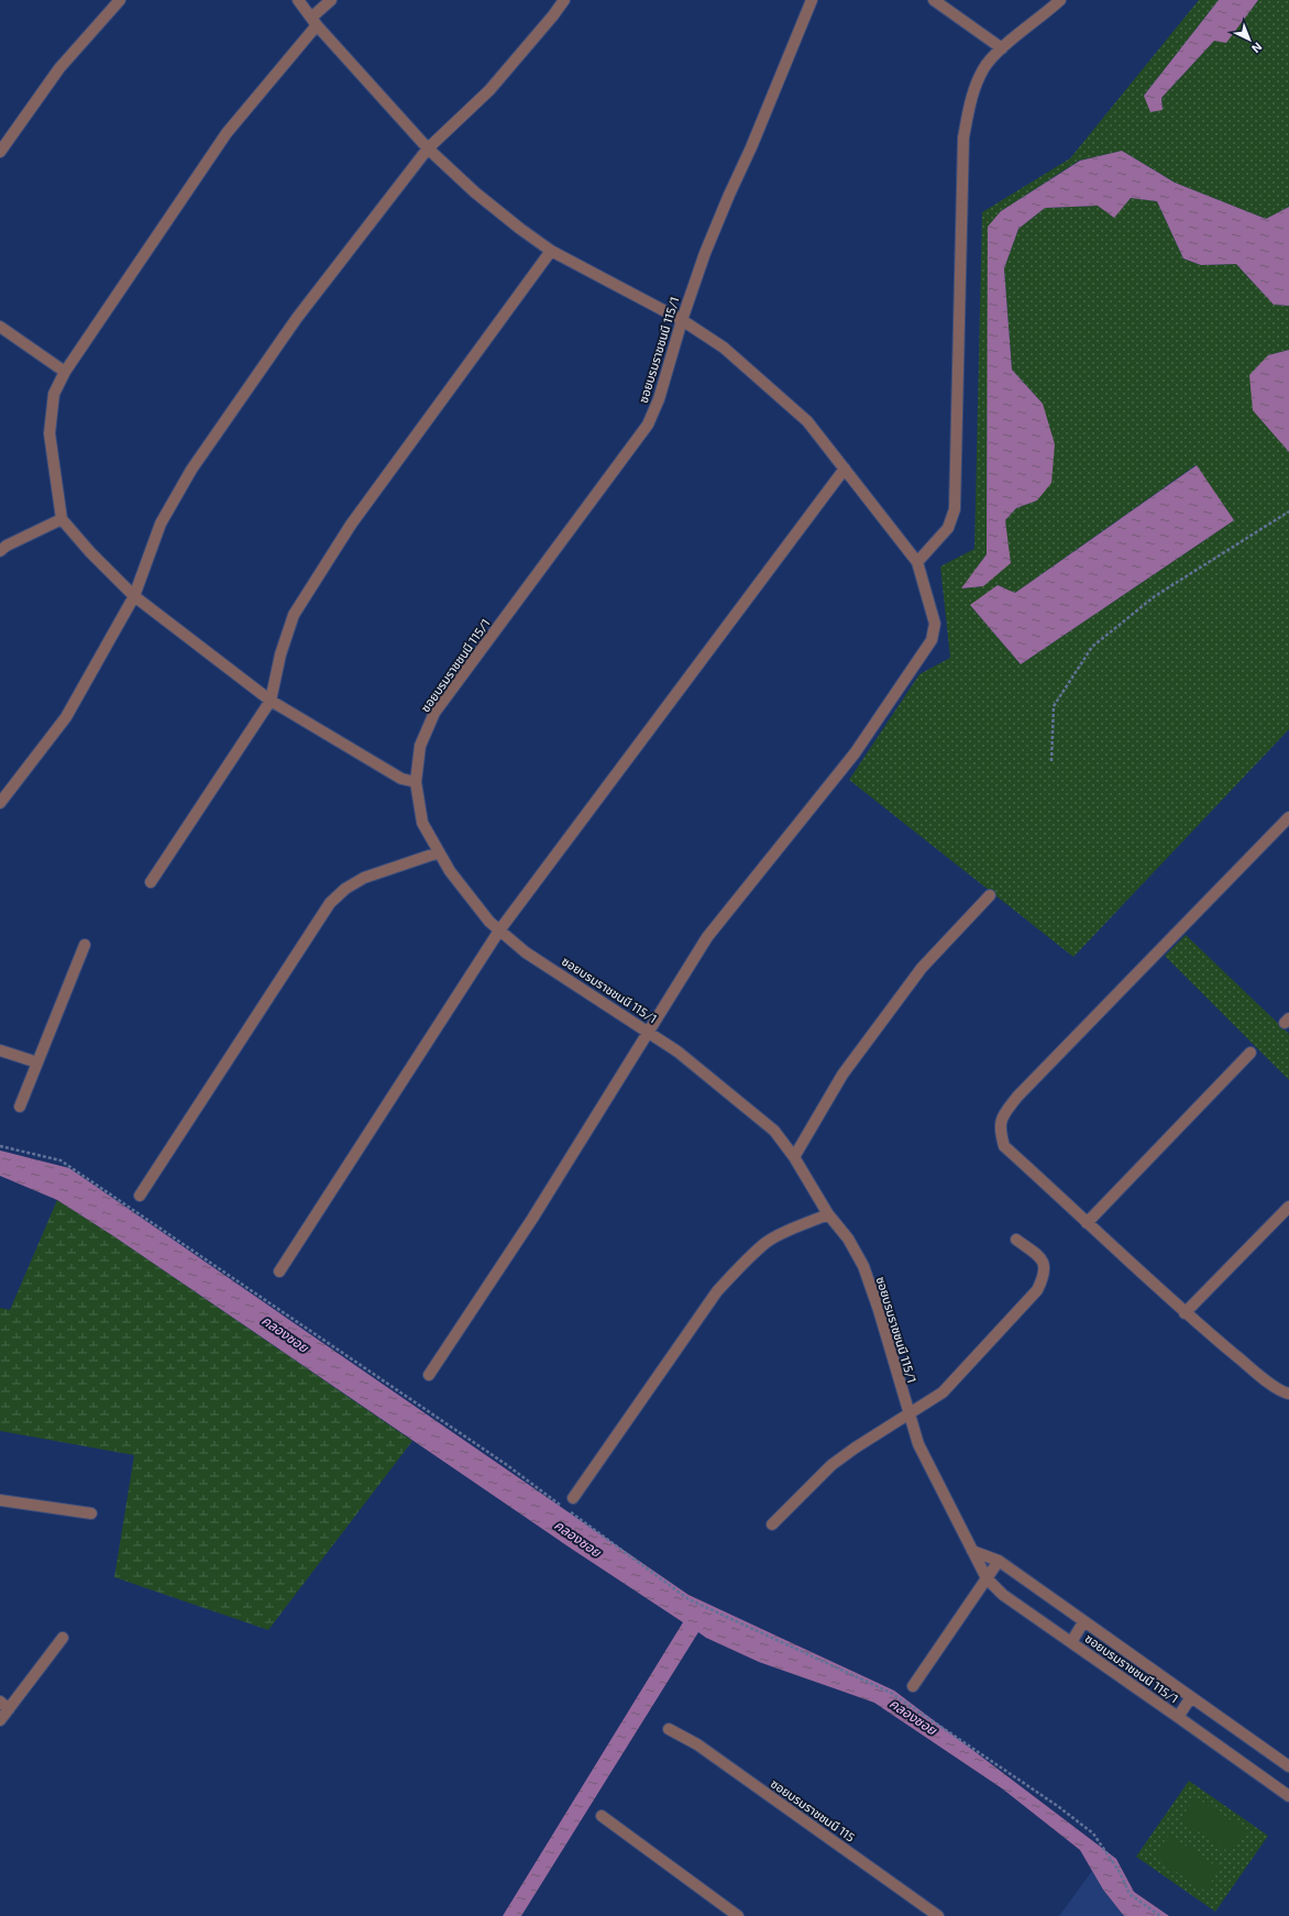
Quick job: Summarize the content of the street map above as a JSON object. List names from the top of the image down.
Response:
{
  "streets": {
    "street": ["ซอยบรมราชชนนี 115/1", "ซอยบรมราชชนนี 115"]
  },
  "water": ["คลองซอย"],
  "north": "bottom right"
}
